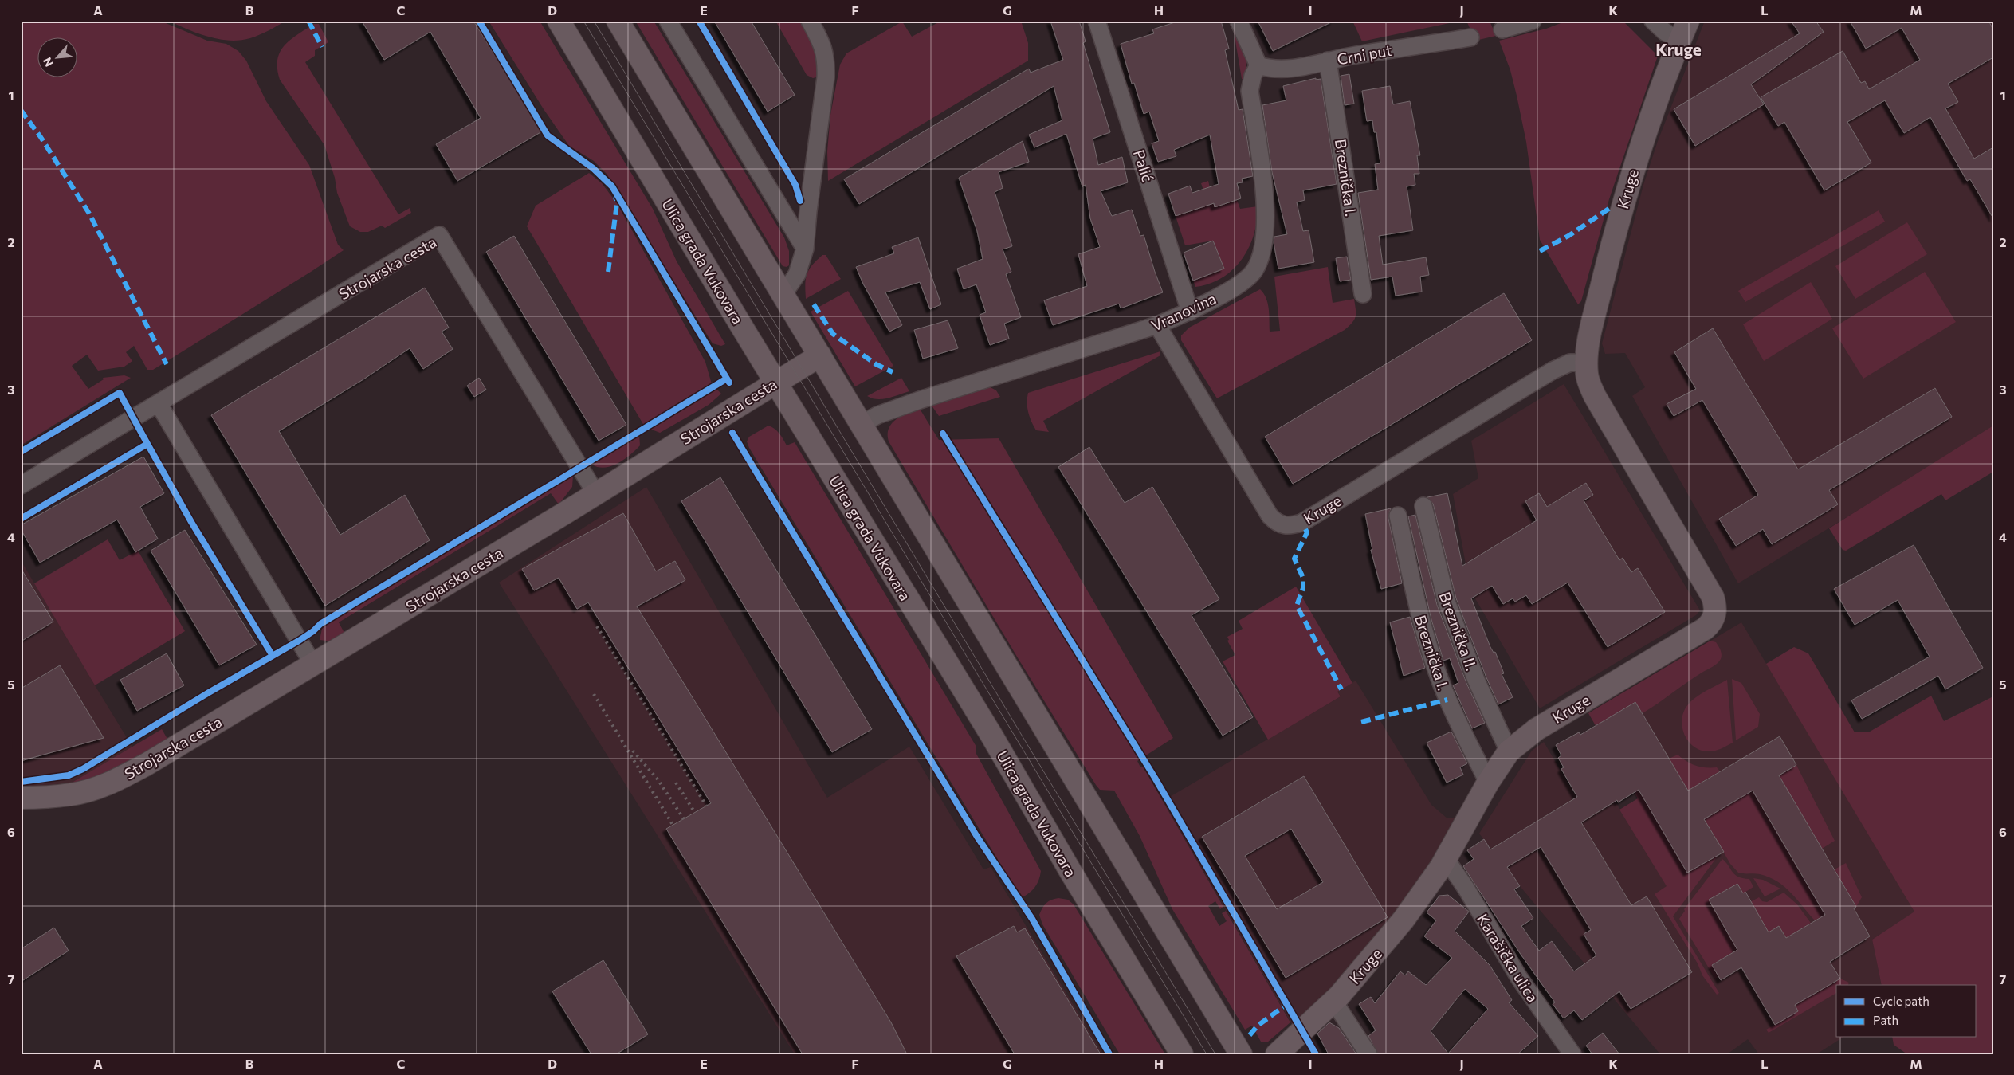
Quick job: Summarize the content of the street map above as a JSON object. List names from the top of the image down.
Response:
{
  "streets": {
    "main road": ["Kruge", "Ulica grada Vukovara", "Strojarska cesta"],
    "street": [
      "Crni put",
      "Palić",
      "Breznička I.",
      "Vranovina",
      "Breznička II.",
      "Karašička ulica"
    ]
  },
  "crossings": [
    ["Crni put", "Breznička I."],
    ["Crni put", "Vranovina"],
    ["Palić", "Vranovina"],
    ["Breznička I.", "Kruge"],
    ["Kruge", "Vranovina"],
    ["Kruge", "Breznička II."],
    ["Kruge", "Karašička ulica"],
    ["Ulica grada Vukovara", "Strojarska cesta"]
  ],
  "districts": ["Kruge"],
  "legend": ["Cycle path", "Path"],
  "north": "bottom left",
  "grid": {
    "columns": [
      "A",
      "B",
      "C",
      "D",
      "E",
      "F",
      "G",
      "H",
      "I",
      "J",
      "K",
      "L",
      "M"
    ],
    "rows": [
      "1",
      "2",
      "3",
      "4",
      "5",
      "6",
      "7"
    ]
  }
}
